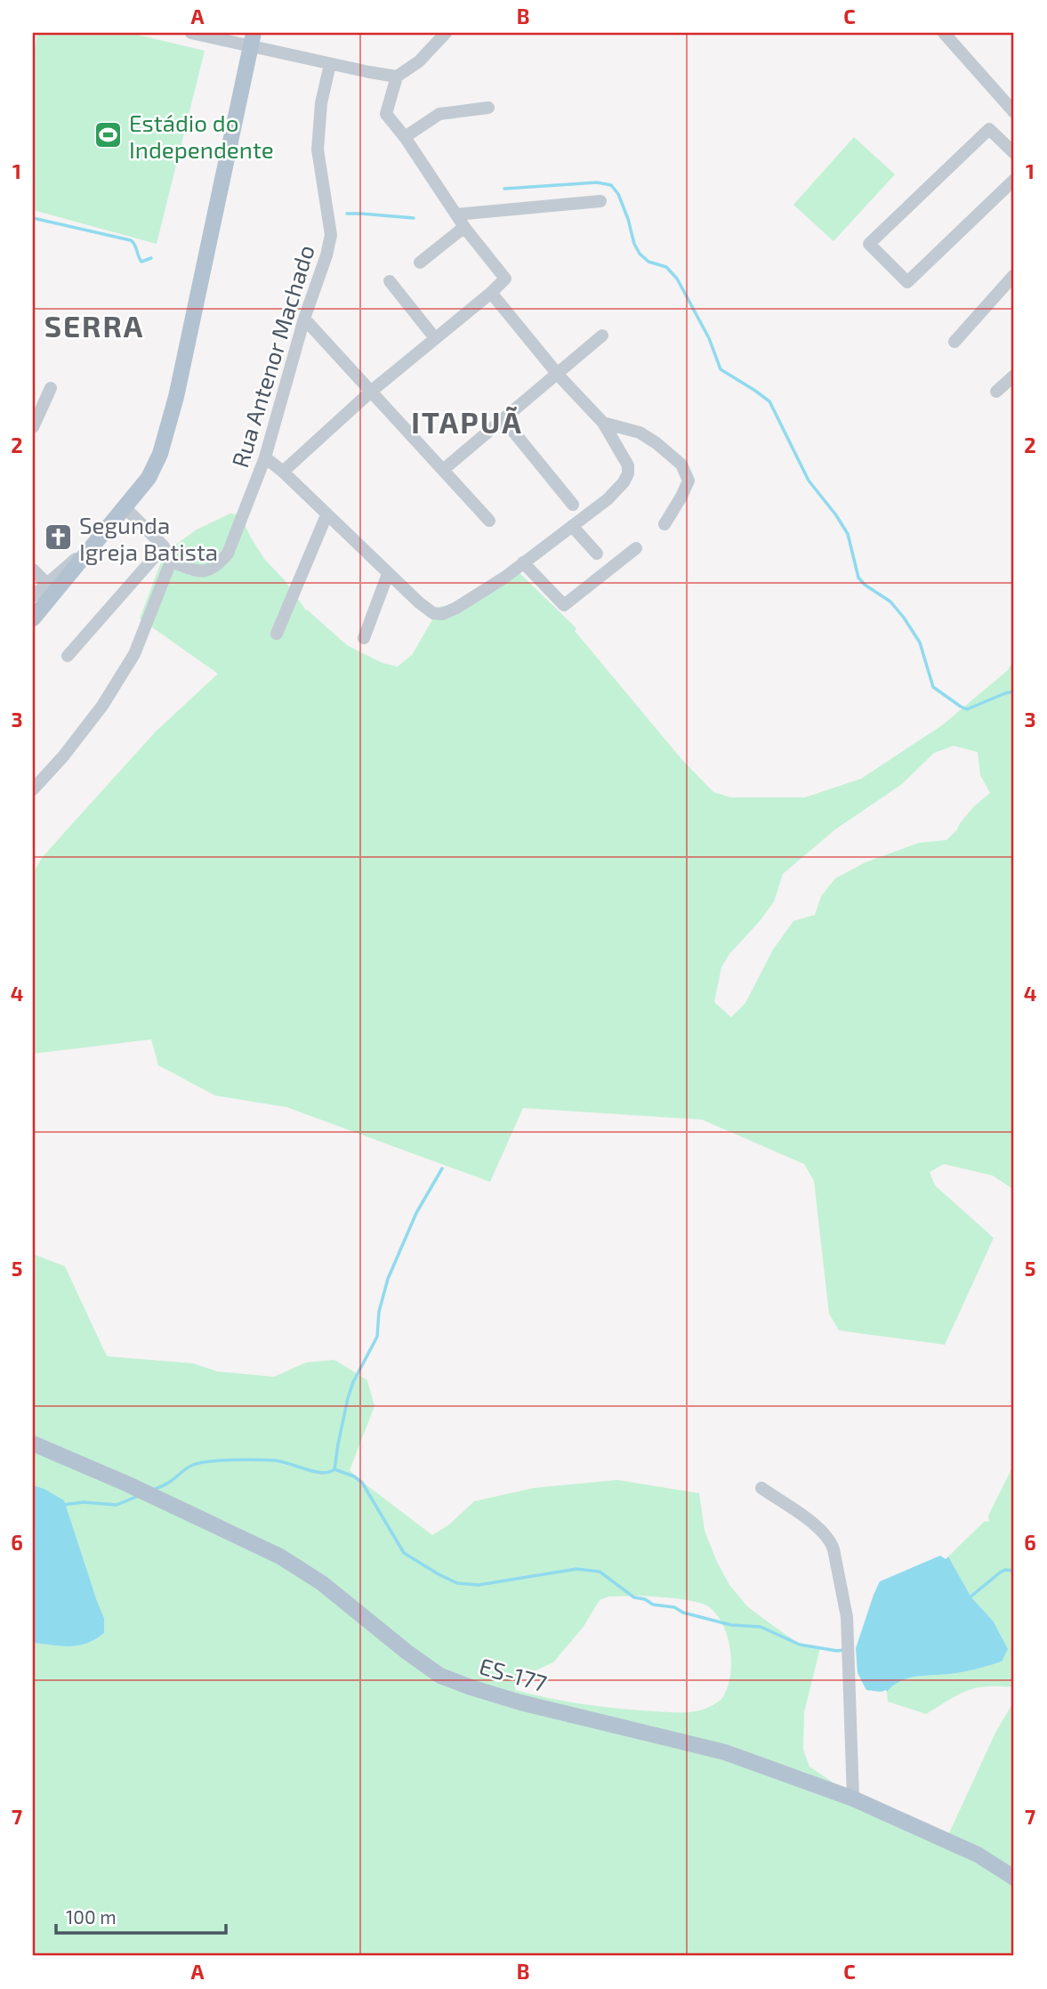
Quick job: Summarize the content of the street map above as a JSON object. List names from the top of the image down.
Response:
{
  "streets": {
    "main road": ["ES-177"],
    "street": ["Rua Antenor Machado"]
  },
  "districts": ["SERRA", "ITAPUÃ"],
  "places": {
    "sports": ["Estádio do Independente"],
    "church": ["Segunda Igreja Batista"]
  },
  "scale_bar": "100 m",
  "grid": {
    "columns": ["A", "B", "C"],
    "rows": [
      "1",
      "2",
      "3",
      "4",
      "5",
      "6",
      "7"
    ]
  }
}
